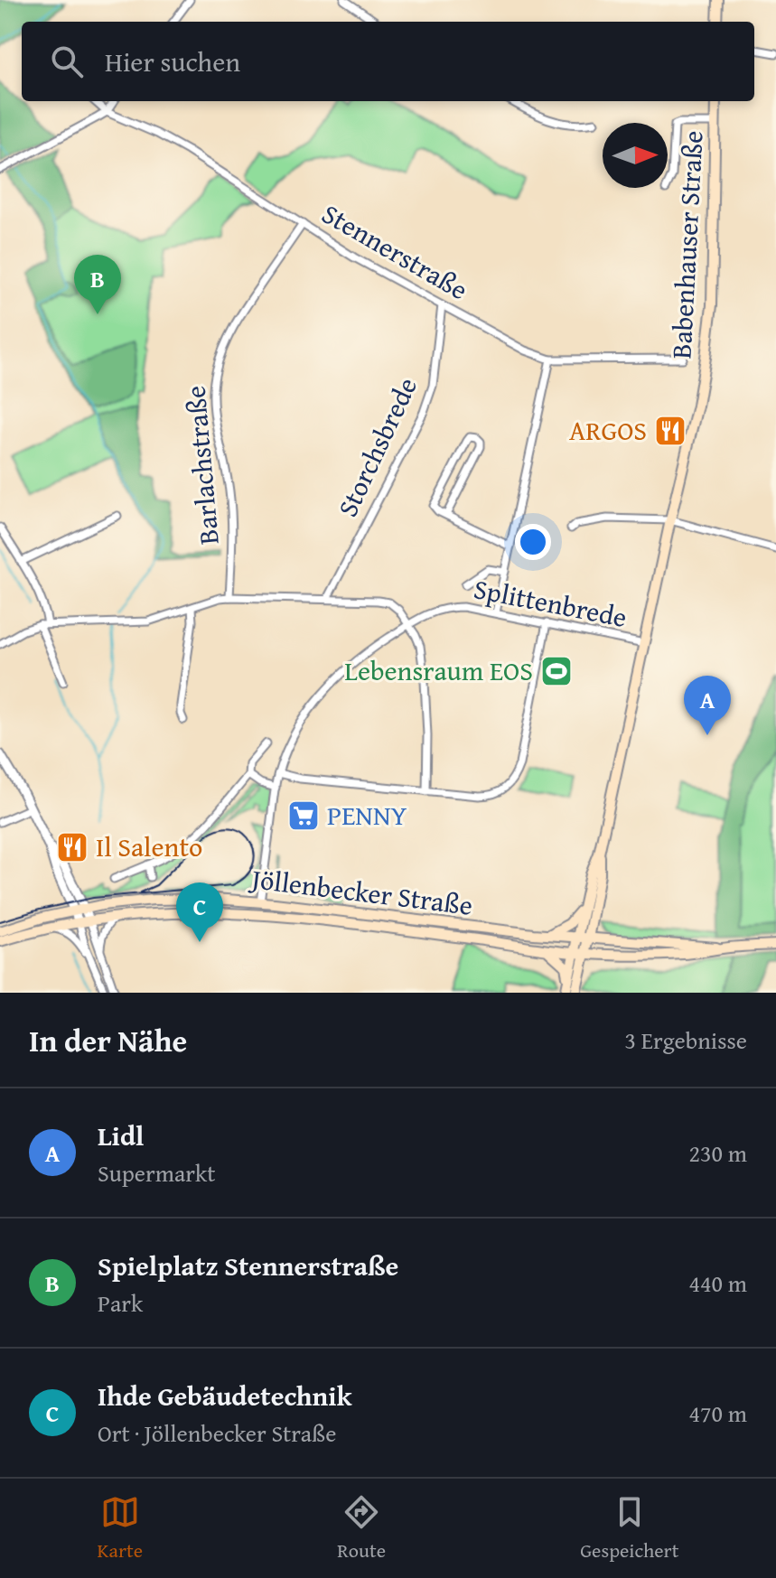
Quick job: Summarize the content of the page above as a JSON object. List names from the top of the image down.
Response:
{
  "streets": {
    "main road": ["Babenhauser Straße", "Splittenbrede", "Jöllenbecker Straße"],
    "street": ["Stennerstraße", "Storchsbrede", "Barlachstraße"]
  },
  "crossings": [
    ["Babenhauser Straße", "Splittenbrede"],
    ["Stennerstraße", "Storchsbrede"],
    ["Stennerstraße", "Barlachstraße"],
    ["Splittenbrede", "Jöllenbecker Straße"]
  ],
  "places": {
    "restaurant": ["ARGOS", "Il Salento"],
    "sports": ["Lebensraum EOS"],
    "supermarket": ["PENNY"]
  },
  "north": "right",
  "page": {
    "search": "Hier suchen",
    "pins": ["B", "A", "C"],
    "heading": ["In der Nähe", "3 Ergebnisse"],
    "list": [
      {
        "mark": "A",
        "name": "Lidl",
        "note": "Supermarkt",
        "value": "230 m"
      },
      {
        "mark": "B",
        "name": "Spielplatz Stennerstraße",
        "note": "Park",
        "value": "440 m"
      },
      {
        "mark": "C",
        "name": "Ihde Gebäudetechnik",
        "note": "Ort · Jöllenbecker Straße",
        "value": "470 m"
      }
    ],
    "nav": ["Karte", "Route", "Gespeichert"]
  }
}
